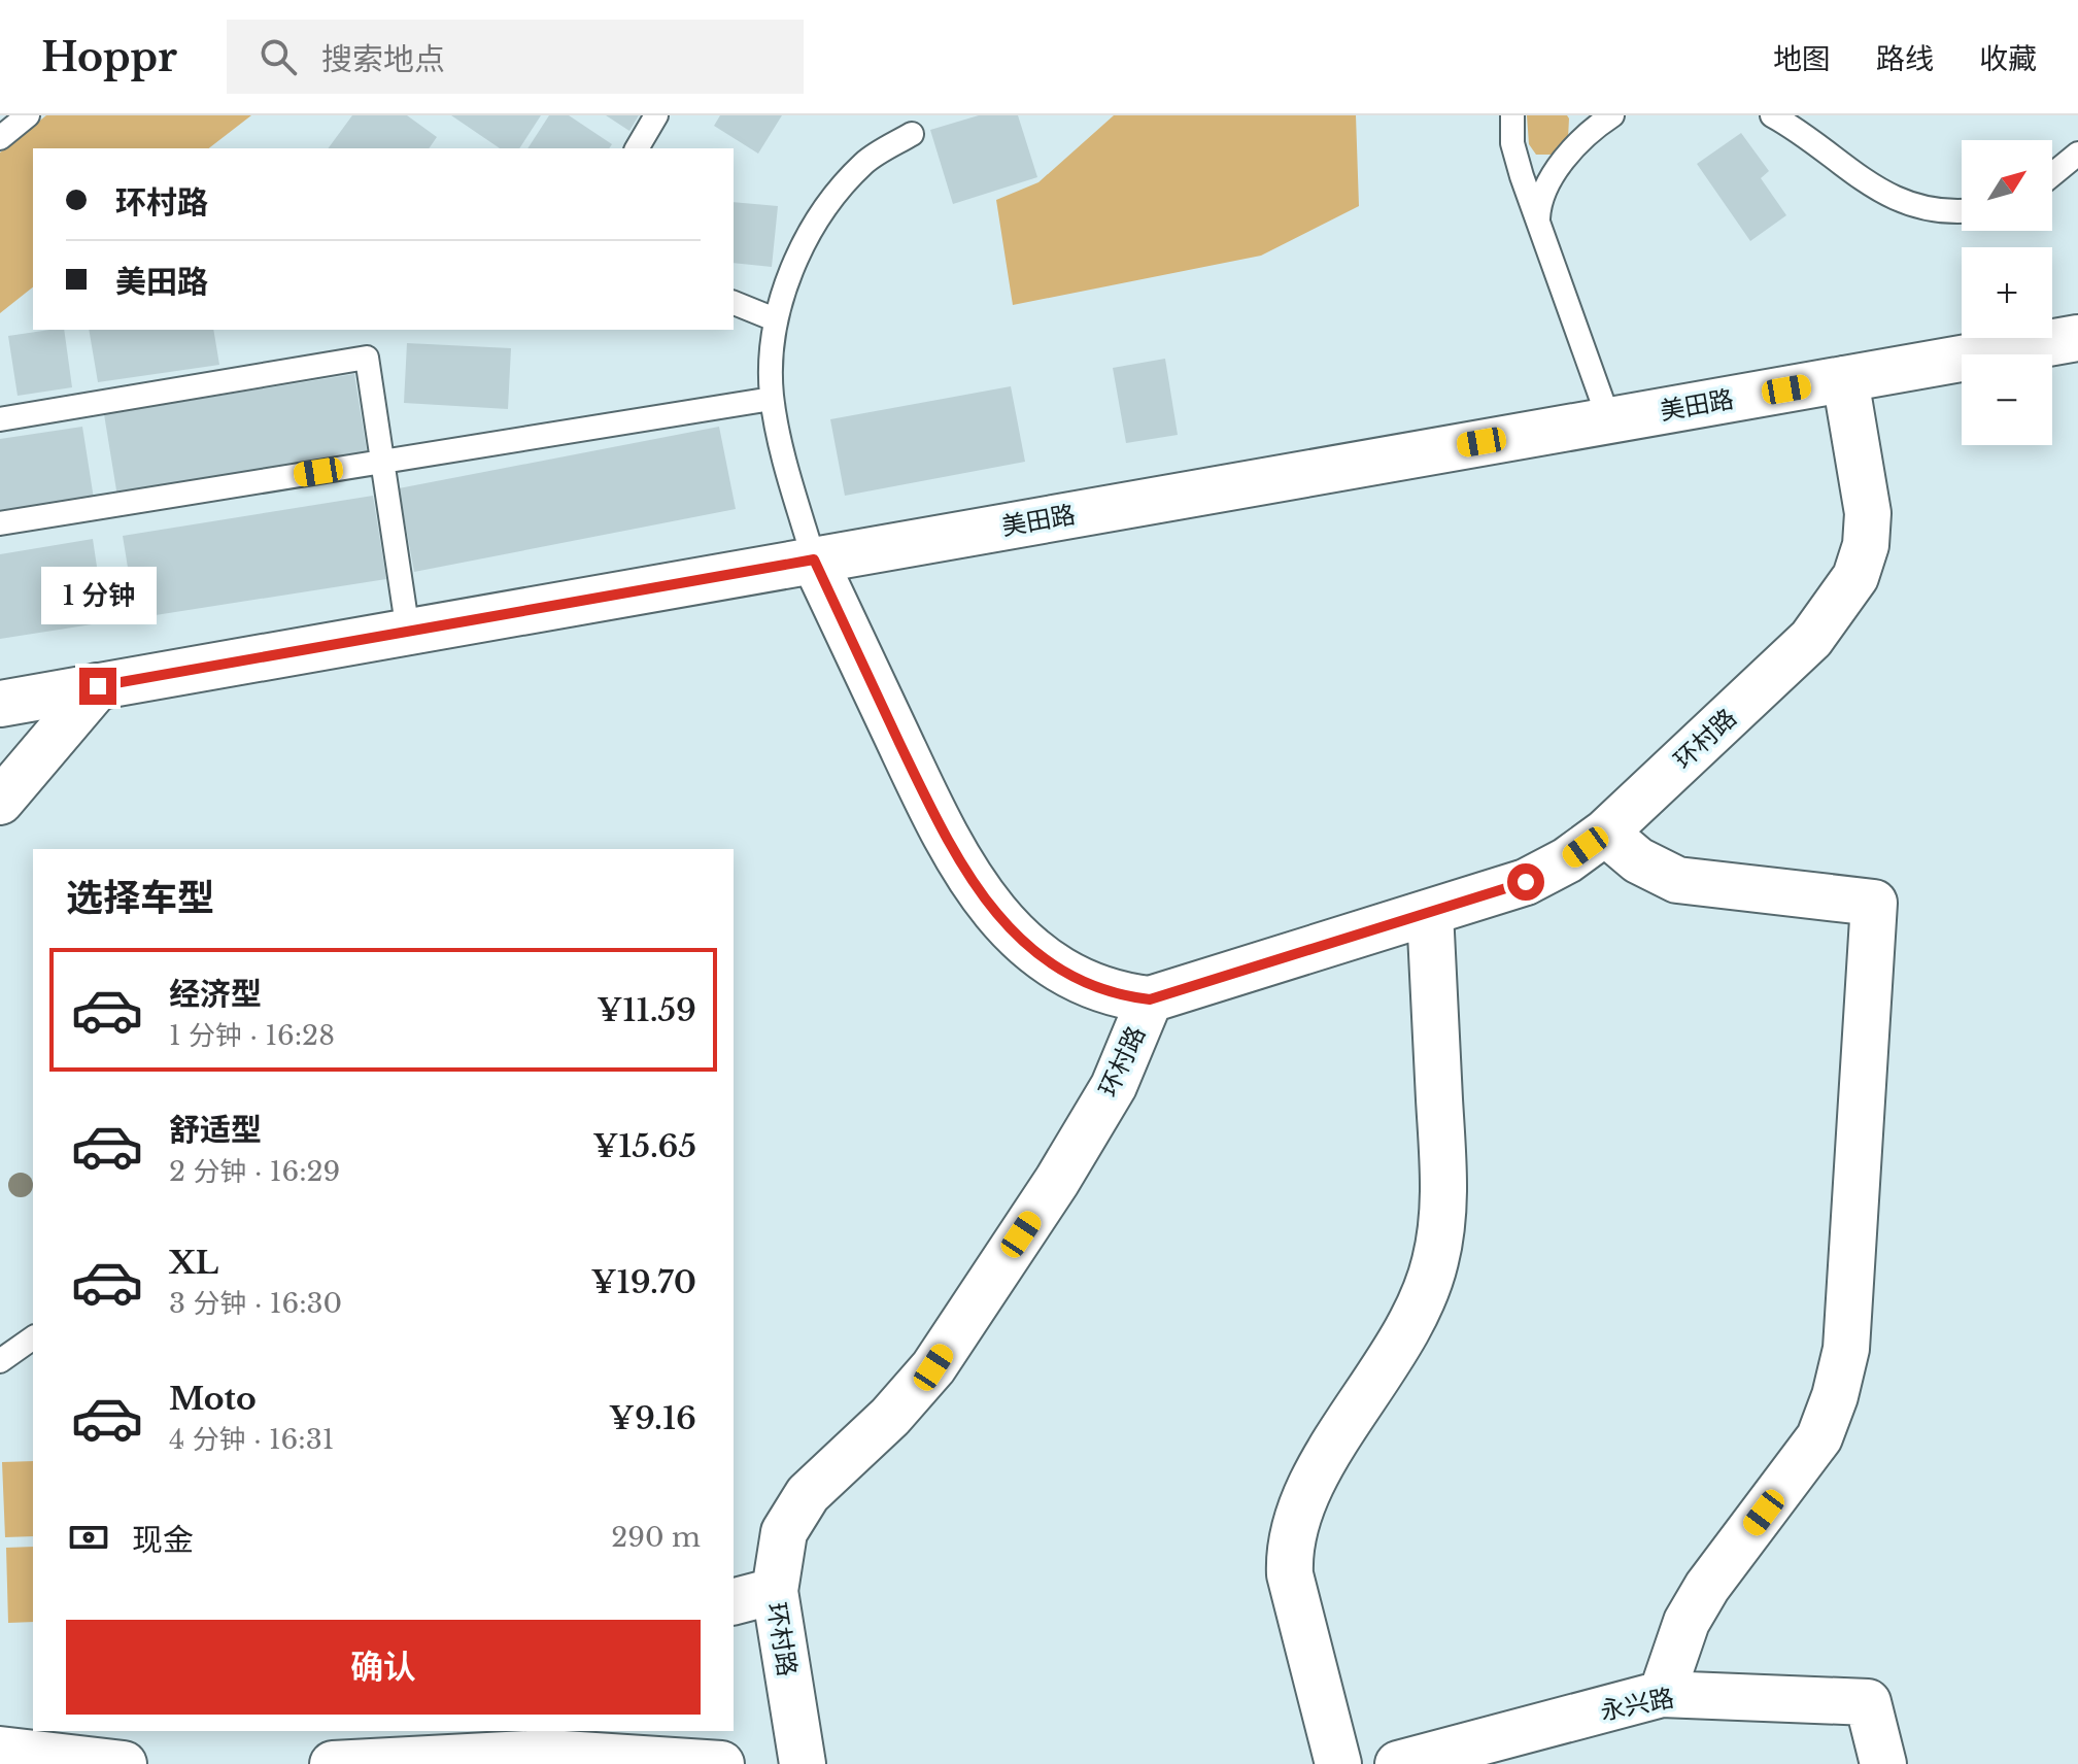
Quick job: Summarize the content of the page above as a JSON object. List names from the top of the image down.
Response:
{
  "streets": {
    "street": ["美田路", "环村路", "永兴路"]
  },
  "crossings": [
    ["美田路", "环村路"]
  ],
  "north": "top right",
  "page": {
    "header": "Hoppr",
    "search": "搜索地点",
    "nav": ["地图", "路线", "收藏"],
    "map_buttons": ["+", "−"],
    "banner": ["环村路", "美田路"],
    "bubble": "1 分钟",
    "heading": "选择车型",
    "list": [
      {
        "name": "经济型",
        "note": "1 分钟 · 16:28",
        "value": "¥11.59"
      },
      {
        "name": "舒适型",
        "note": "2 分钟 · 16:29",
        "value": "¥15.65"
      },
      {
        "name": "XL",
        "note": "3 分钟 · 16:30",
        "value": "¥19.70"
      },
      {
        "name": "Moto",
        "note": "4 分钟 · 16:31",
        "value": "¥9.16"
      }
    ],
    "pay": ["现金", "290 m"],
    "buttons": "确认"
  }
}
